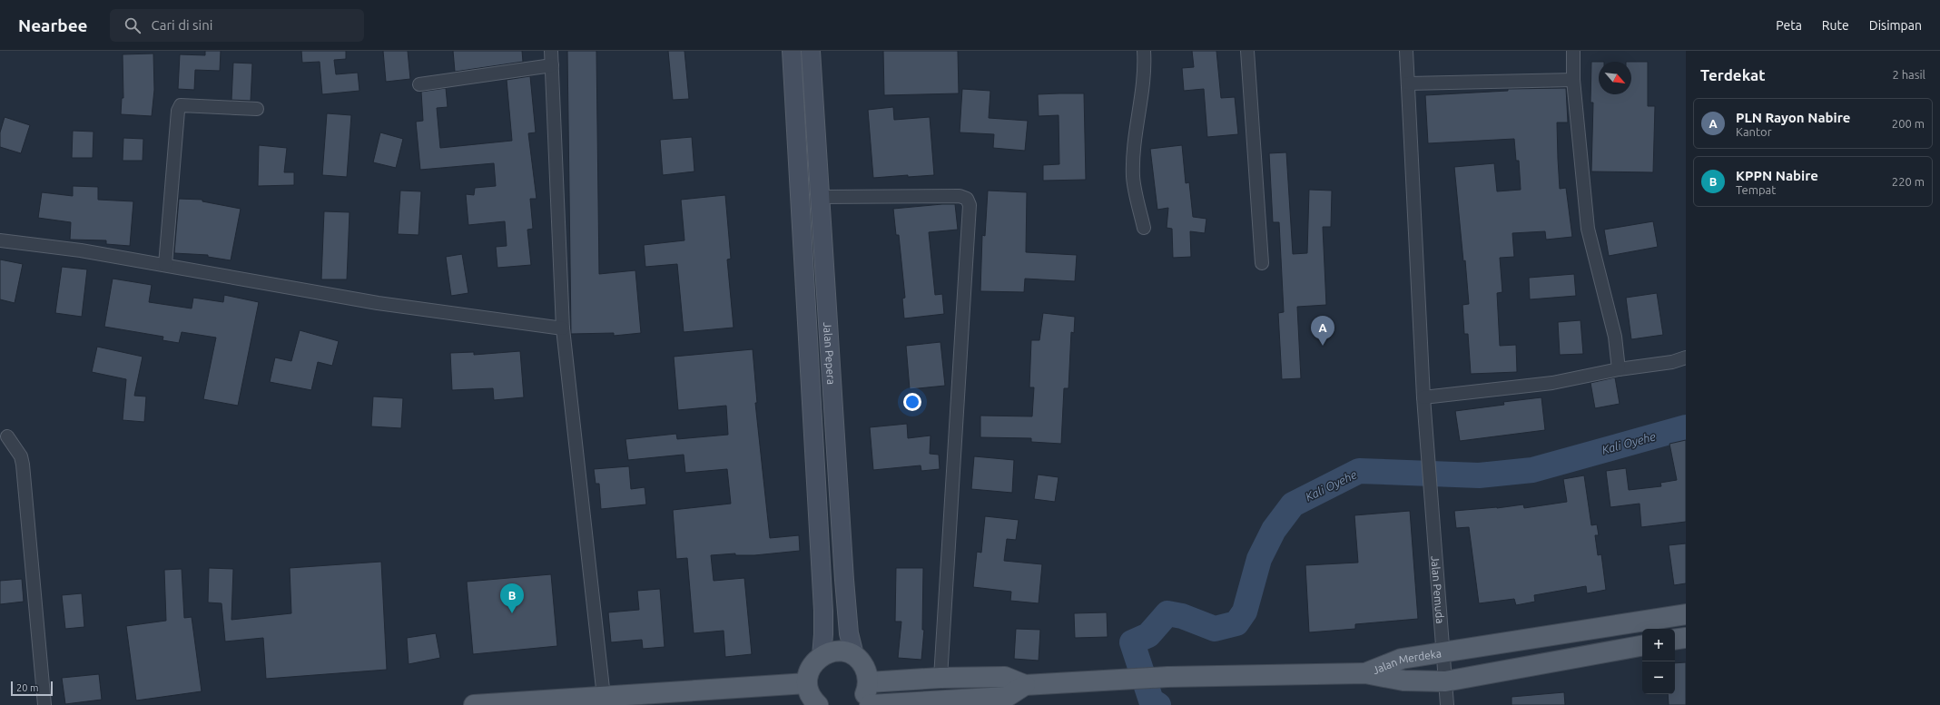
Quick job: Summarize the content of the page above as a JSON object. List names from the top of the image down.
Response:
{
  "streets": {
    "main road": ["Jalan Pepera", "Jalan Merdeka"],
    "street": ["Jalan Pemuda"]
  },
  "crossings": [
    ["Jalan Pemuda", "Jalan Merdeka"]
  ],
  "water": ["Kali Oyehe"],
  "scale_bar": "20 m",
  "north": "bottom right",
  "page": {
    "header": "Nearbee",
    "search": "Cari di sini",
    "nav": ["Peta", "Rute", "Disimpan"],
    "heading": ["Terdekat", "2 hasil"],
    "list": [
      {
        "mark": "A",
        "name": "PLN Rayon Nabire",
        "note": "Kantor",
        "value": "200 m"
      },
      {
        "mark": "B",
        "name": "KPPN Nabire",
        "note": "Tempat",
        "value": "220 m"
      }
    ],
    "pins": ["A", "B"],
    "map_buttons": ["+", "−"],
    "scale": "20 m"
  }
}
